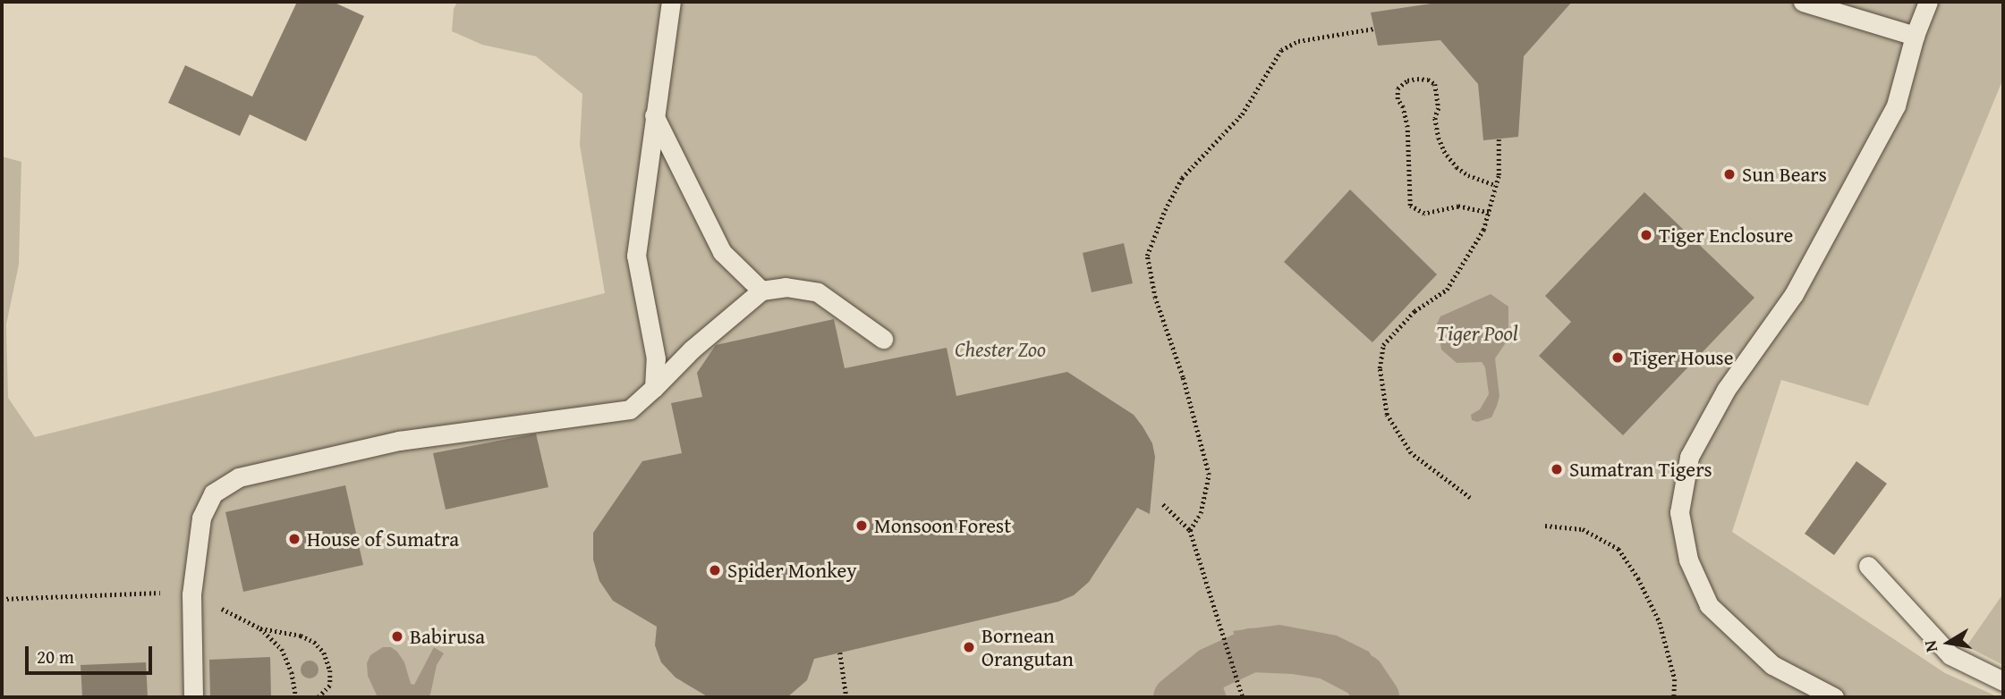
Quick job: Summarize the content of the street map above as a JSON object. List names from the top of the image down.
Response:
{
  "water": ["Tiger Pool"],
  "parks": ["Chester Zoo"],
  "places": [
    "Sun Bears",
    "Tiger Enclosure",
    "Tiger House",
    "Sumatran Tigers",
    "Monsoon Forest",
    "House of Sumatra",
    "Spider Monkey",
    "Babirusa",
    "Bornean Orangutan"
  ],
  "scale_bar": "20 m",
  "north": "left"
}
